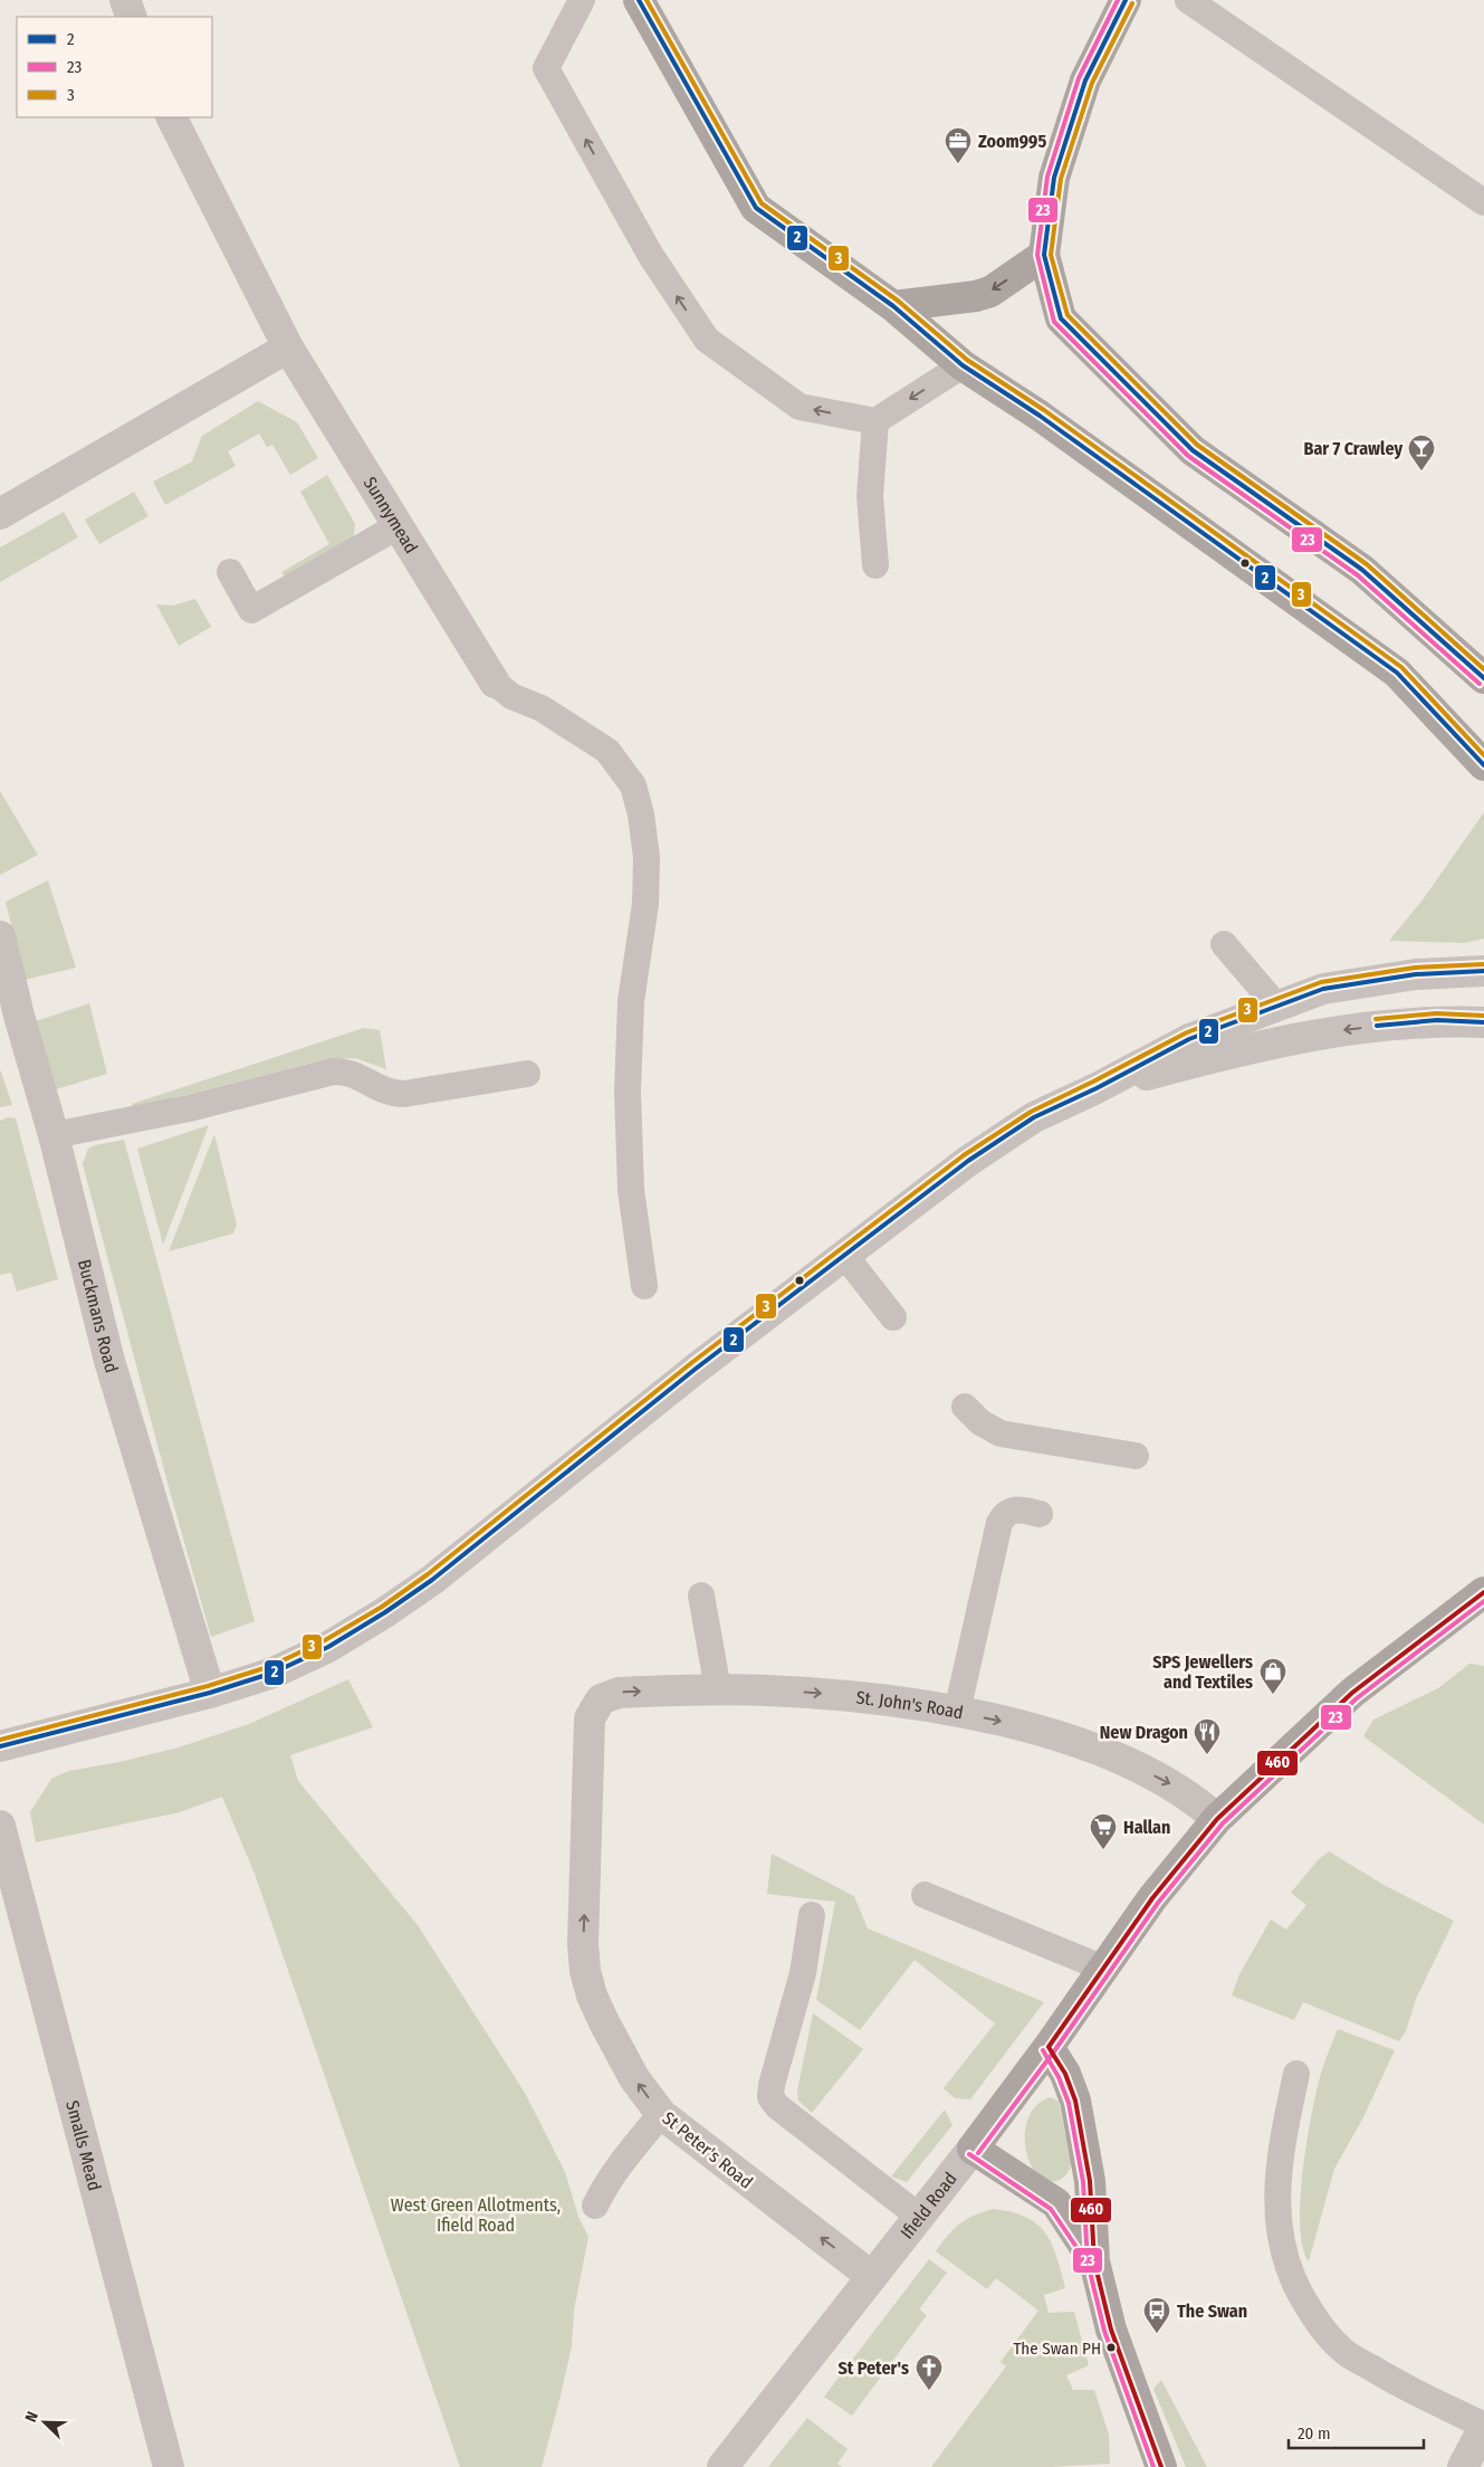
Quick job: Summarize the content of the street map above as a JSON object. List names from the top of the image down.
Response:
{
  "streets": {
    "main road": ["Ifield Road"],
    "street": [
      "Sunnymead",
      "Buckmans Road",
      "St. John's Road",
      "Smalls Mead",
      "St Peter's Road"
    ]
  },
  "crossings": [
    ["St. John's Road", "St Peter's Road"],
    ["St. John's Road", "Ifield Road"],
    ["St Peter's Road", "Ifield Road"]
  ],
  "one_way": ["St. John's Road", "St Peter's Road"],
  "parks": ["West Green Allotments, Ifield Road"],
  "places": {
    "office": ["Zoom995"],
    "bar": ["Bar 7 Crawley"],
    "shop": ["SPS Jewellers and Textiles"],
    "restaurant": ["New Dragon"],
    "supermarket": ["Hallan"],
    "bus stop": ["The Swan"],
    "other": ["The Swan PH"],
    "church": ["St Peter's"]
  },
  "lines": [
    "transit line 2",
    "transit line 23",
    "transit line 3",
    "transit line 460"
  ],
  "legend": ["2", "23", "3"],
  "scale_bar": "20 m",
  "north": "top left"
}
